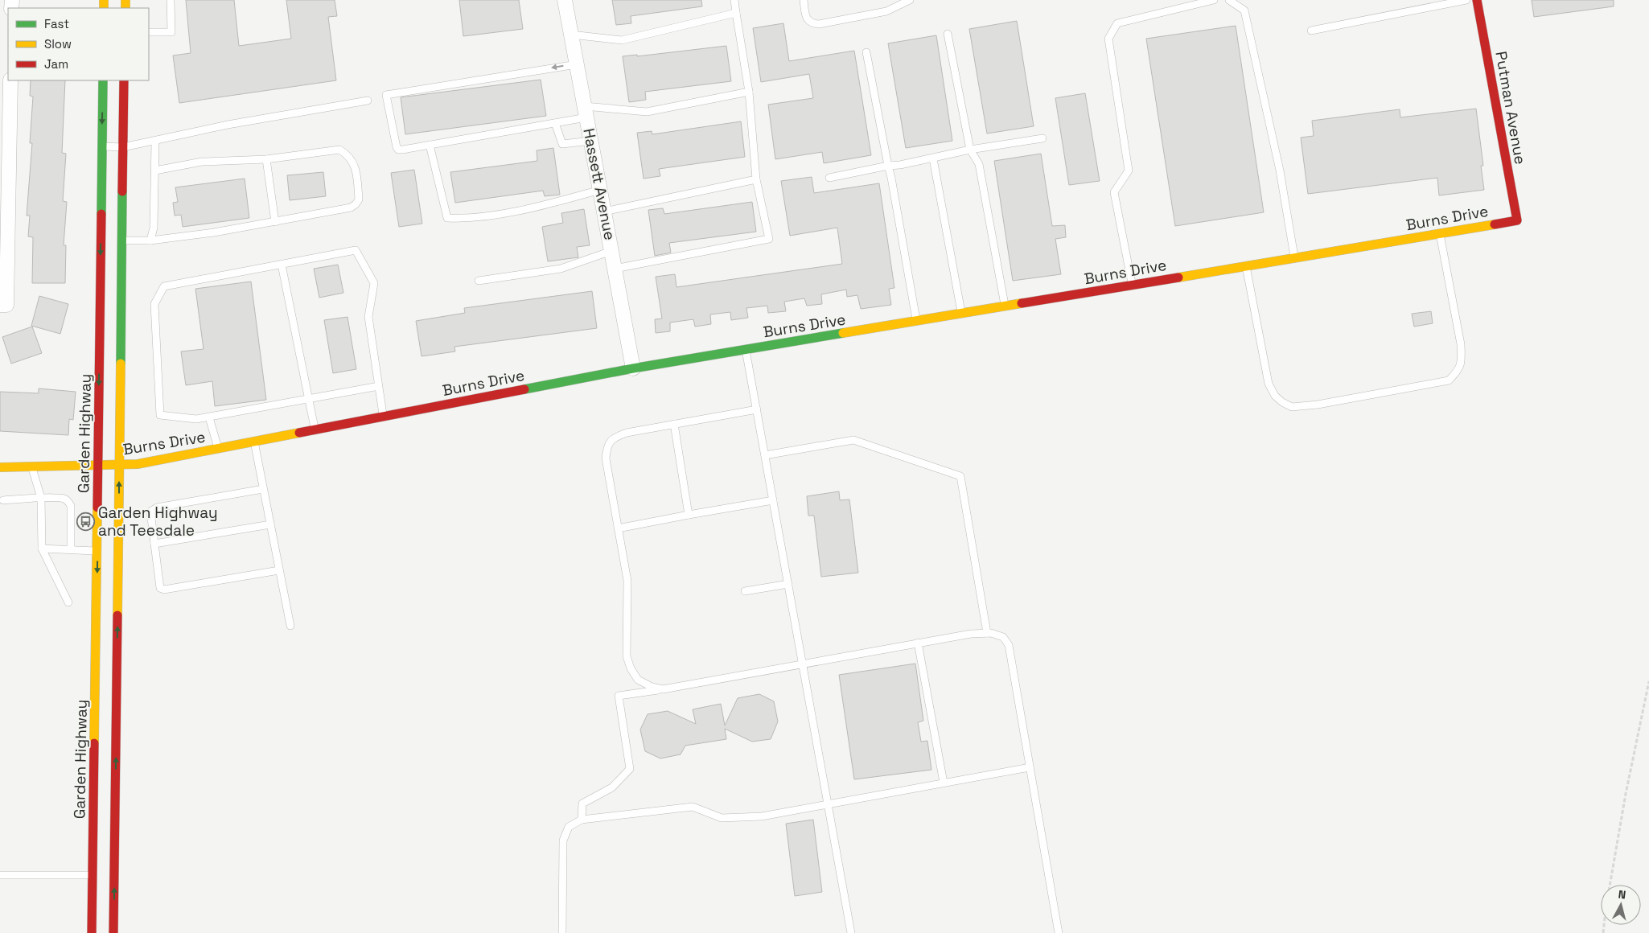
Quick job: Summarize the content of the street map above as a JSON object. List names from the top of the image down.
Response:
{
  "streets": {
    "street": [
      "Putman Avenue",
      "Hassett Avenue",
      "Burns Drive",
      "Garden Highway"
    ]
  },
  "crossings": [
    ["Putman Avenue", "Burns Drive"],
    ["Hassett Avenue", "Burns Drive"],
    ["Burns Drive", "Garden Highway"]
  ],
  "places": {
    "bus stop": ["Garden Highway and Teesdale"]
  },
  "legend": ["Fast", "Slow", "Jam"],
  "north": "top"
}
